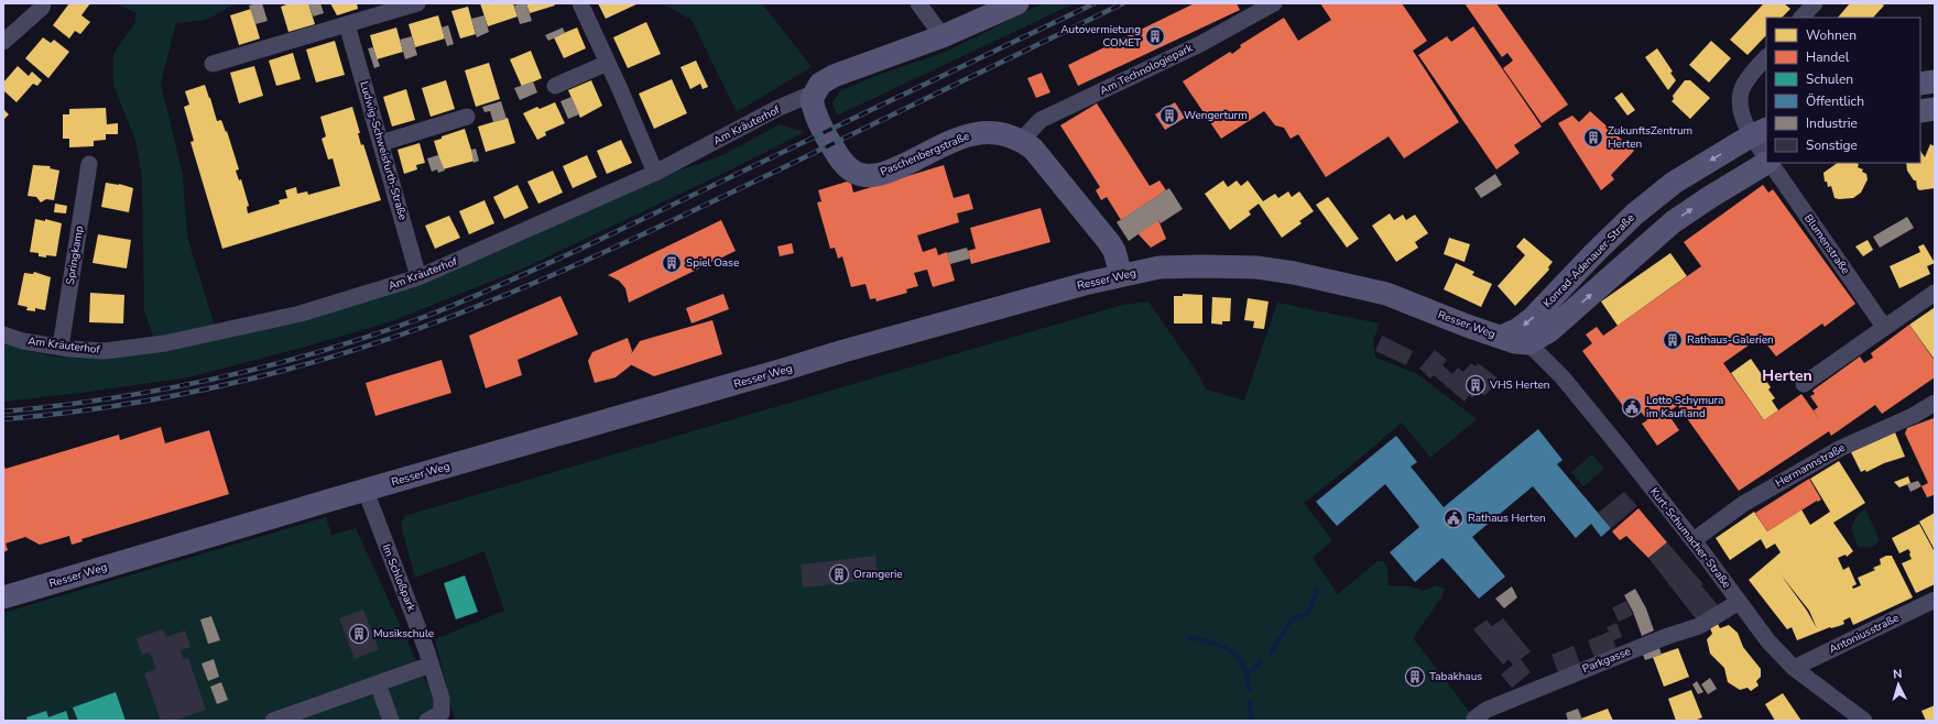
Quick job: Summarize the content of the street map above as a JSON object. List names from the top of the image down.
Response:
{
  "streets": {
    "main road": ["Paschenbergstraße", "Konrad-Adenauer-Straße", "Resser Weg"],
    "street": [
      "Am Technologiepark",
      "Am Kräuterhof",
      "Ludwig-Schweisfurth-Straße",
      "Blumenstraße",
      "Springkamp",
      "Hermannstraße",
      "Kurt-Schumacher-Straße",
      "Im Schloßpark",
      "Antoniusstraße",
      "Parkgasse"
    ]
  },
  "crossings": [
    ["Am Technologiepark", "Paschenbergstraße"],
    ["Am Kräuterhof", "Ludwig-Schweisfurth-Straße"],
    ["Am Kräuterhof", "Paschenbergstraße"],
    ["Am Kräuterhof", "Springkamp"],
    ["Paschenbergstraße", "Resser Weg"],
    ["Blumenstraße", "Konrad-Adenauer-Straße"],
    ["Konrad-Adenauer-Straße", "Resser Weg"],
    ["Konrad-Adenauer-Straße", "Kurt-Schumacher-Straße"],
    ["Resser Weg", "Kurt-Schumacher-Straße"],
    ["Resser Weg", "Im Schloßpark"],
    ["Hermannstraße", "Kurt-Schumacher-Straße"],
    ["Kurt-Schumacher-Straße", "Antoniusstraße"],
    ["Kurt-Schumacher-Straße", "Parkgasse"]
  ],
  "districts": ["Herten"],
  "places": {
    "building": [
      "Autovermietung COMET",
      "Wengerturm",
      "ZukunftsZentrum Herten",
      "Spiel Oase",
      "Rathaus-Galerien",
      "VHS Herten",
      "Orangerie",
      "Musikschule",
      "Tabakhaus"
    ],
    "public building": ["Lotto Schymura im Kaufland", "Rathaus Herten"]
  },
  "legend": [
    "Wohnen",
    "Handel",
    "Schulen",
    "Öffentlich",
    "Industrie",
    "Sonstige"
  ],
  "north": "top"
}
